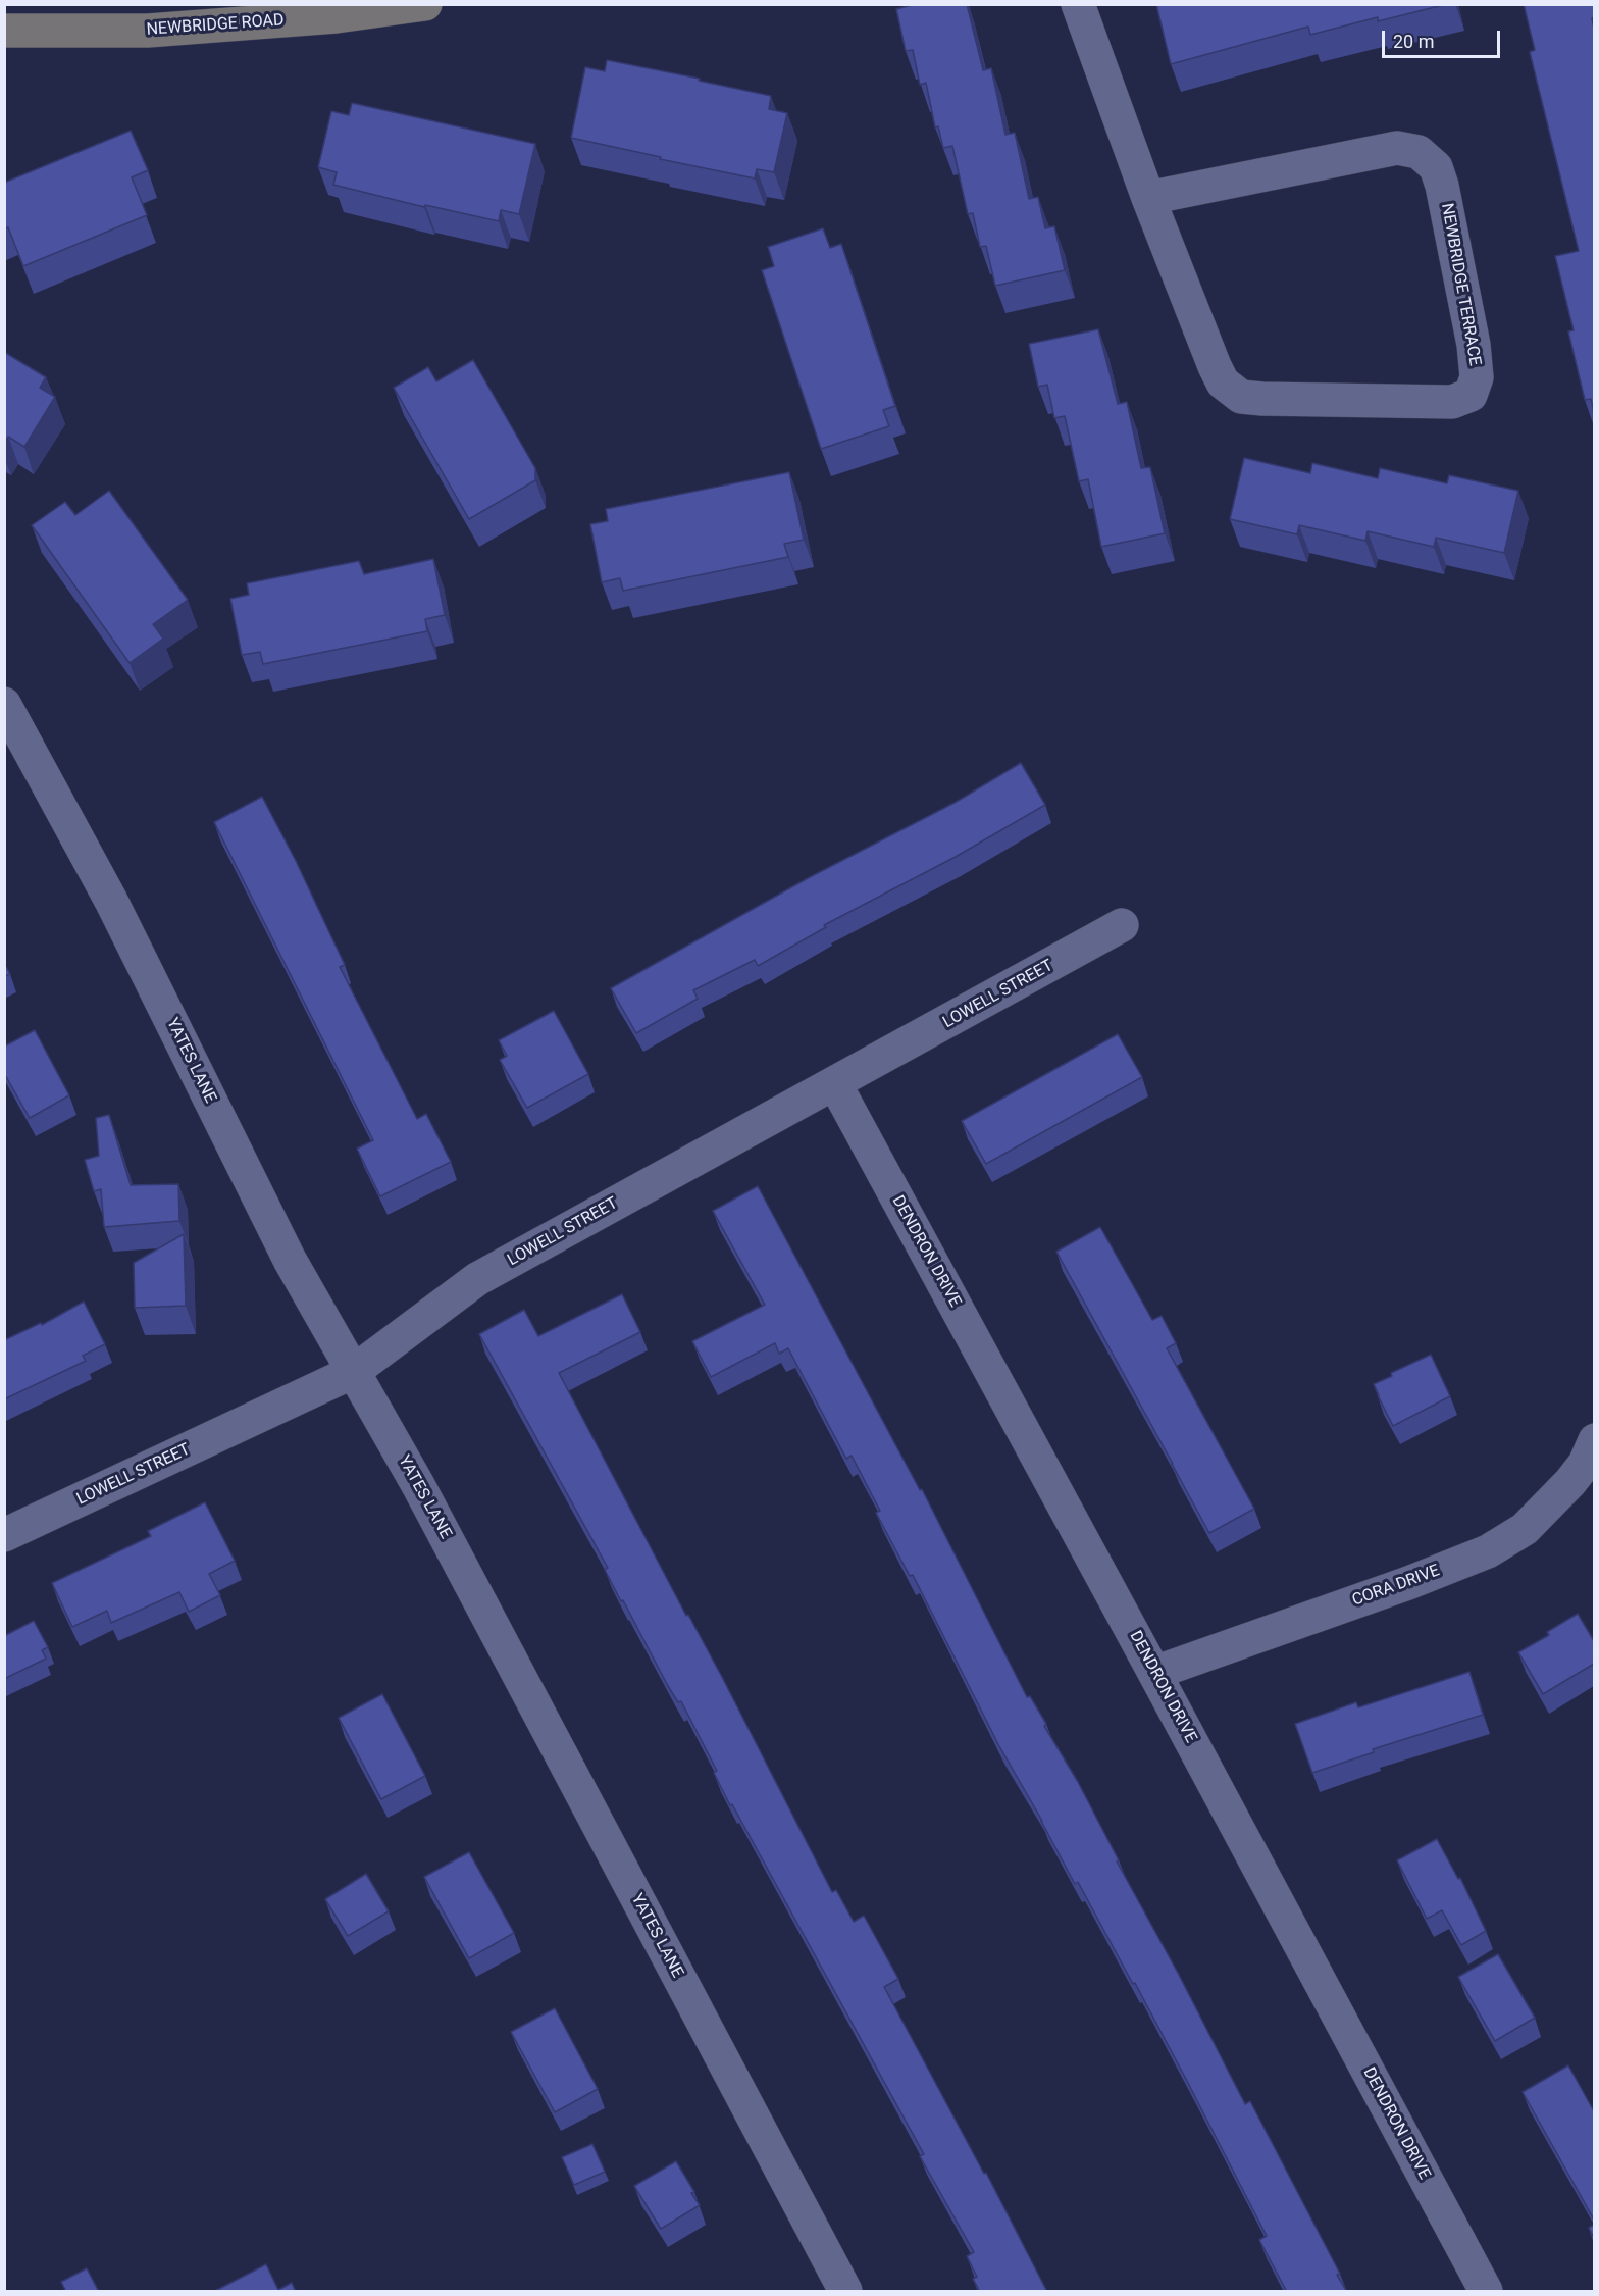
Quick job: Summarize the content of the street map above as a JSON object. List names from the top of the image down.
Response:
{
  "streets": {
    "street": [
      "NEWBRIDGE ROAD",
      "NEWBRIDGE TERRACE",
      "LOWELL STREET",
      "YATES LANE",
      "DENDRON DRIVE",
      "CORA DRIVE"
    ]
  },
  "crossings": [
    ["LOWELL STREET", "YATES LANE"],
    ["LOWELL STREET", "DENDRON DRIVE"],
    ["DENDRON DRIVE", "CORA DRIVE"]
  ],
  "scale_bar": "20 m"
}
